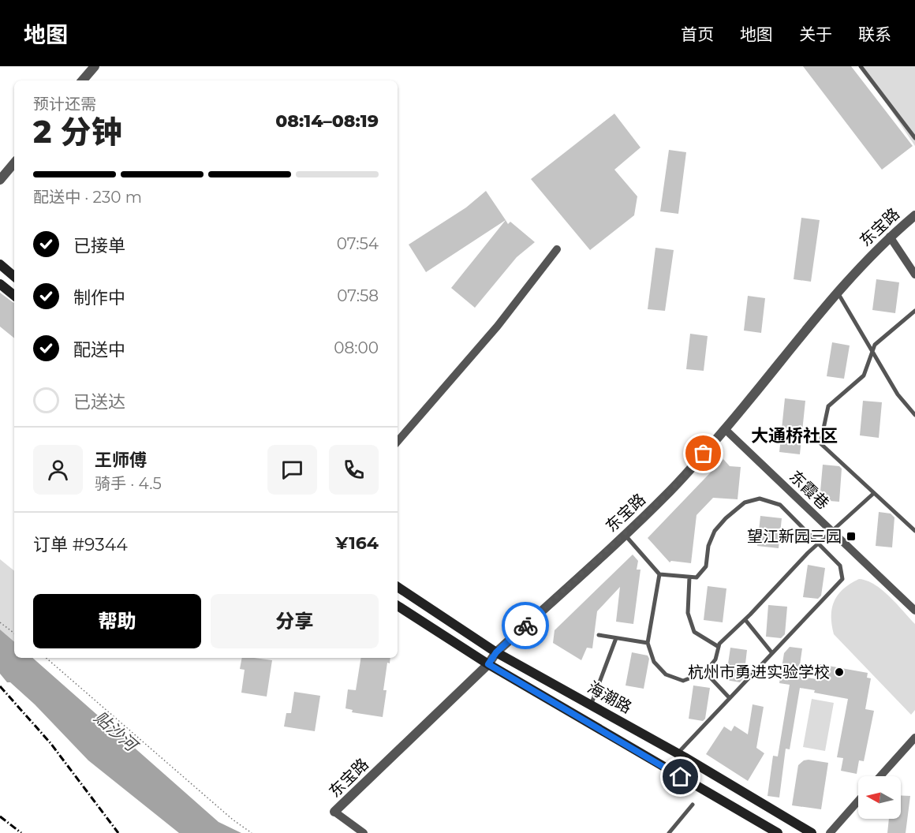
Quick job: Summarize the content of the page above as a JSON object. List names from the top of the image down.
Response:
{
  "streets": {
    "main road": ["海潮路"],
    "street": ["东宝路", "东霞巷"]
  },
  "crossings": [
    ["东宝路", "东霞巷"],
    ["东宝路", "海潮路"]
  ],
  "districts": ["大通桥社区"],
  "water": ["贴沙河"],
  "places": {
    "transit": ["望江新园三园"],
    "other": ["杭州市勇进实验学校"]
  },
  "north": "left",
  "page": {
    "header": "地图",
    "nav": [
      "首页",
      "地图",
      "关于",
      "联系"
    ],
    "heading": ["2 分钟", "预计还需", "08:14–08:19"],
    "panel": [
      "王师傅",
      "骑手 · 4.5",
      "订单 #9344",
      "¥164"
    ],
    "bar": "配送中 · 230 m",
    "list": [
      ["已接单", "07:54"],
      ["制作中", "07:58"],
      ["配送中", "08:00"],
      "已送达"
    ],
    "buttons": ["帮助", "分享"]
  }
}
